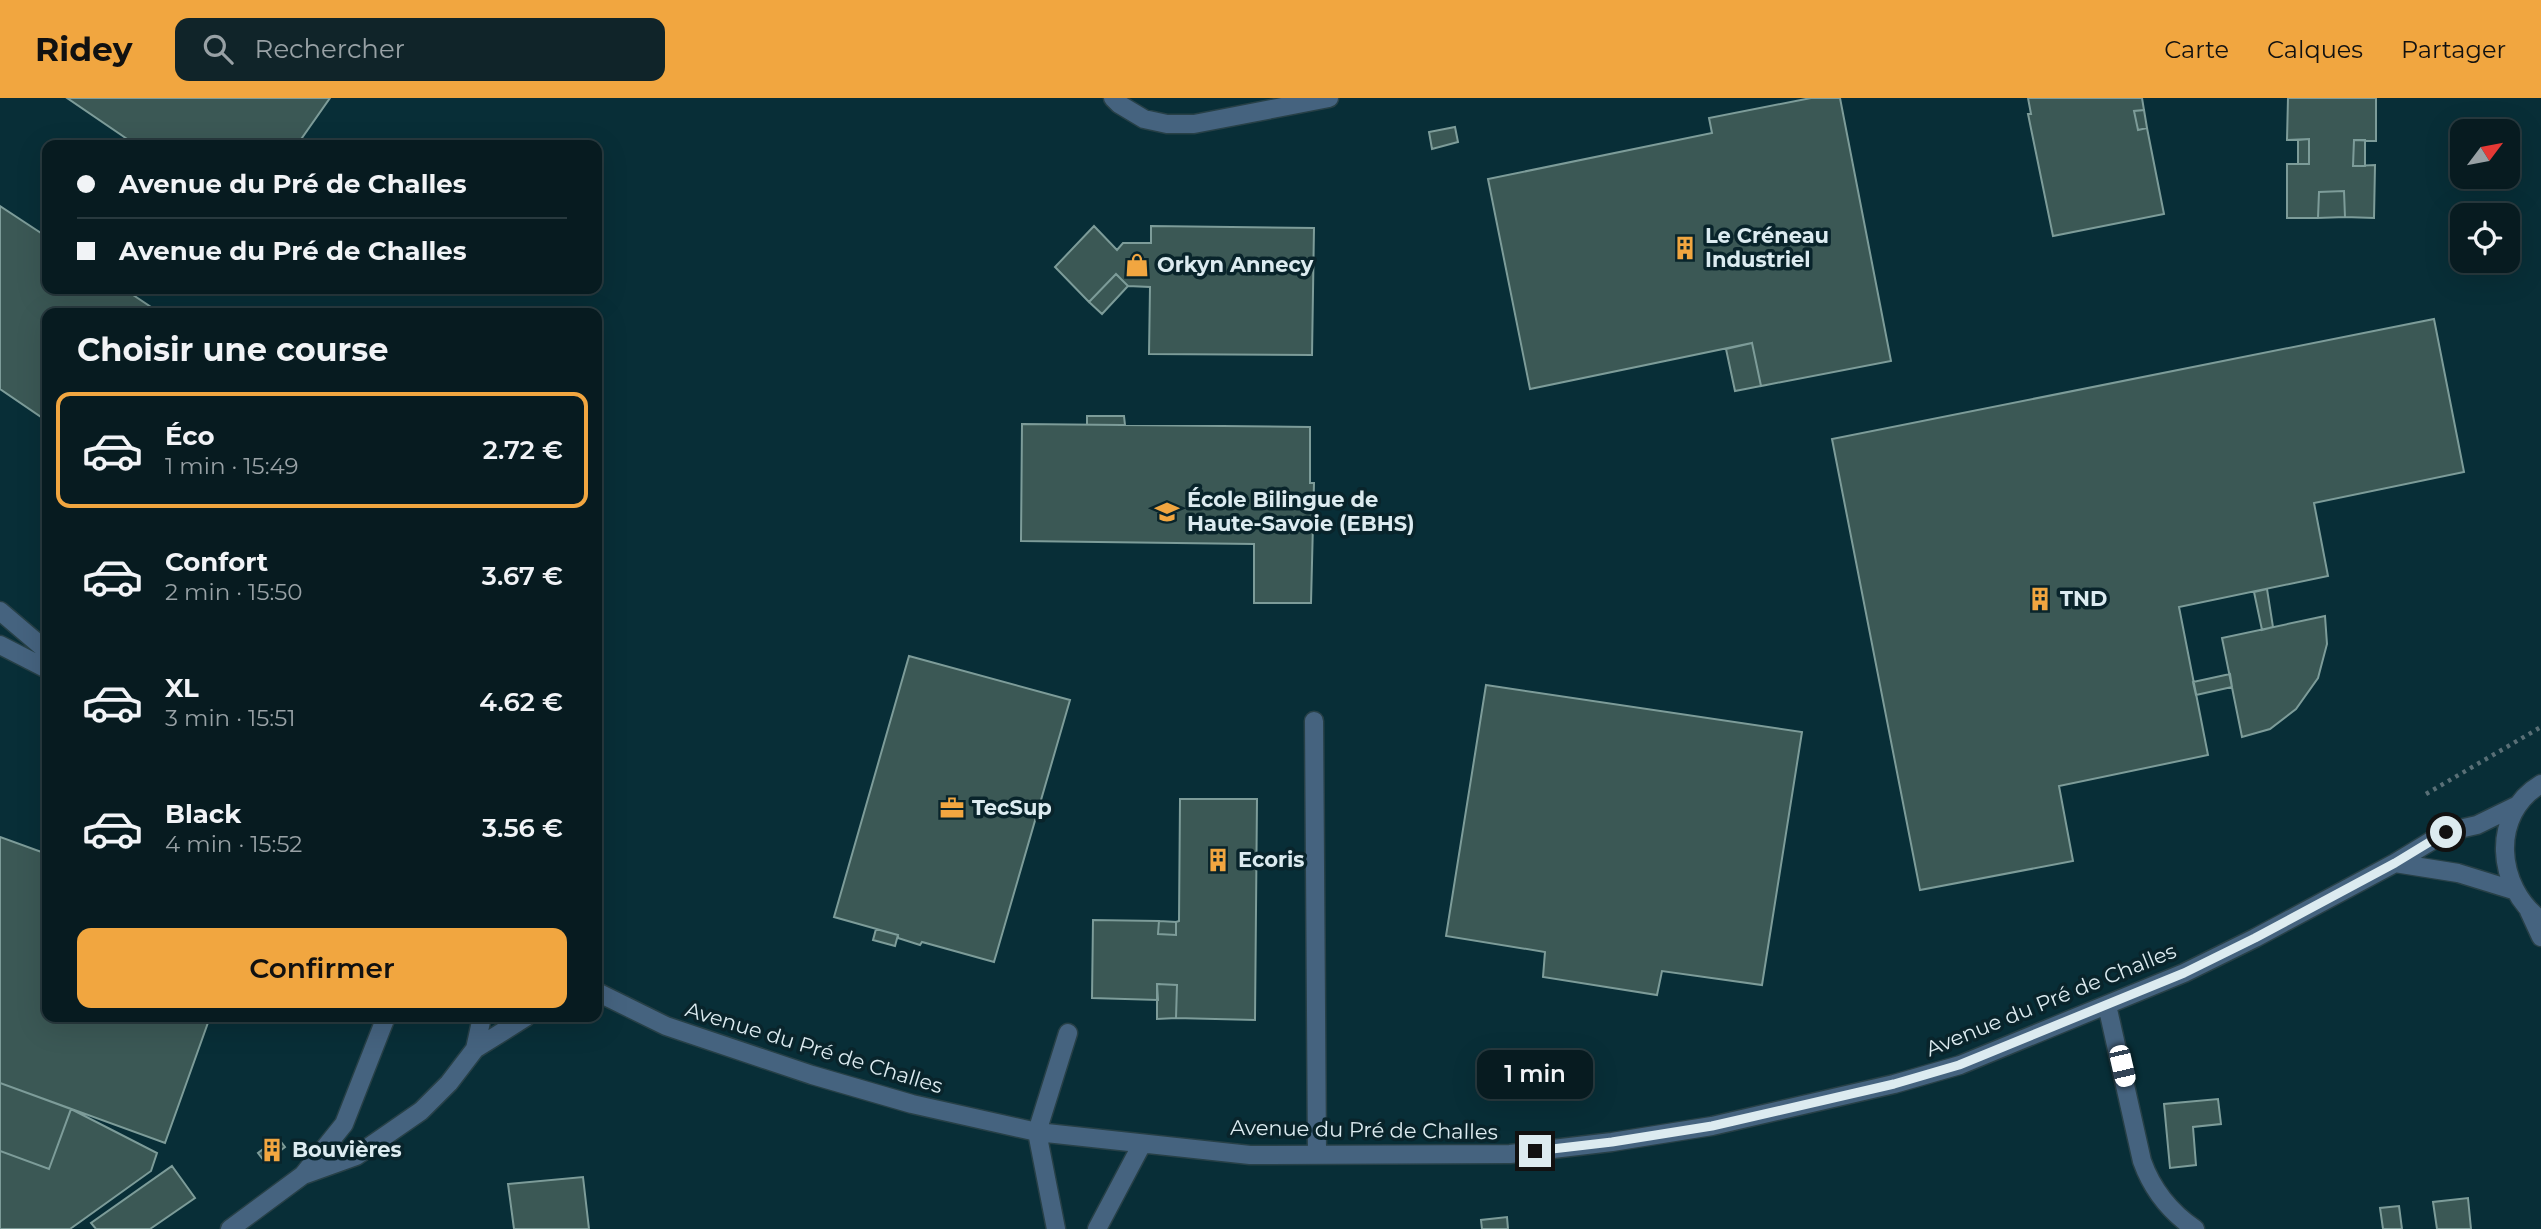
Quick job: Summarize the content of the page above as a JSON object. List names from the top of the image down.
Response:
{
  "streets": {
    "street": ["Avenue du Pré de Challes"]
  },
  "places": {
    "building": [
      "Le Créneau Industriel",
      "TND",
      "Ecoris",
      "Bouvières"
    ],
    "shop": ["Orkyn Annecy"],
    "school or university": ["École Bilingue de Haute-Savoie (EBHS)"],
    "office": ["TecSup"]
  },
  "north": "top right",
  "page": {
    "header": "Ridey",
    "search": "Rechercher",
    "nav": ["Carte", "Calques", "Partager"],
    "banner": ["Avenue du Pré de Challes", "Avenue du Pré de Challes"],
    "heading": "Choisir une course",
    "list": [
      {
        "name": "Éco",
        "note": "1 min · 15:49",
        "value": "2.72 €"
      },
      {
        "name": "Confort",
        "note": "2 min · 15:50",
        "value": "3.67 €"
      },
      {
        "name": "XL",
        "note": "3 min · 15:51",
        "value": "4.62 €"
      },
      {
        "name": "Black",
        "note": "4 min · 15:52",
        "value": "3.56 €"
      }
    ],
    "buttons": "Confirmer",
    "bubble": "1 min"
  }
}
